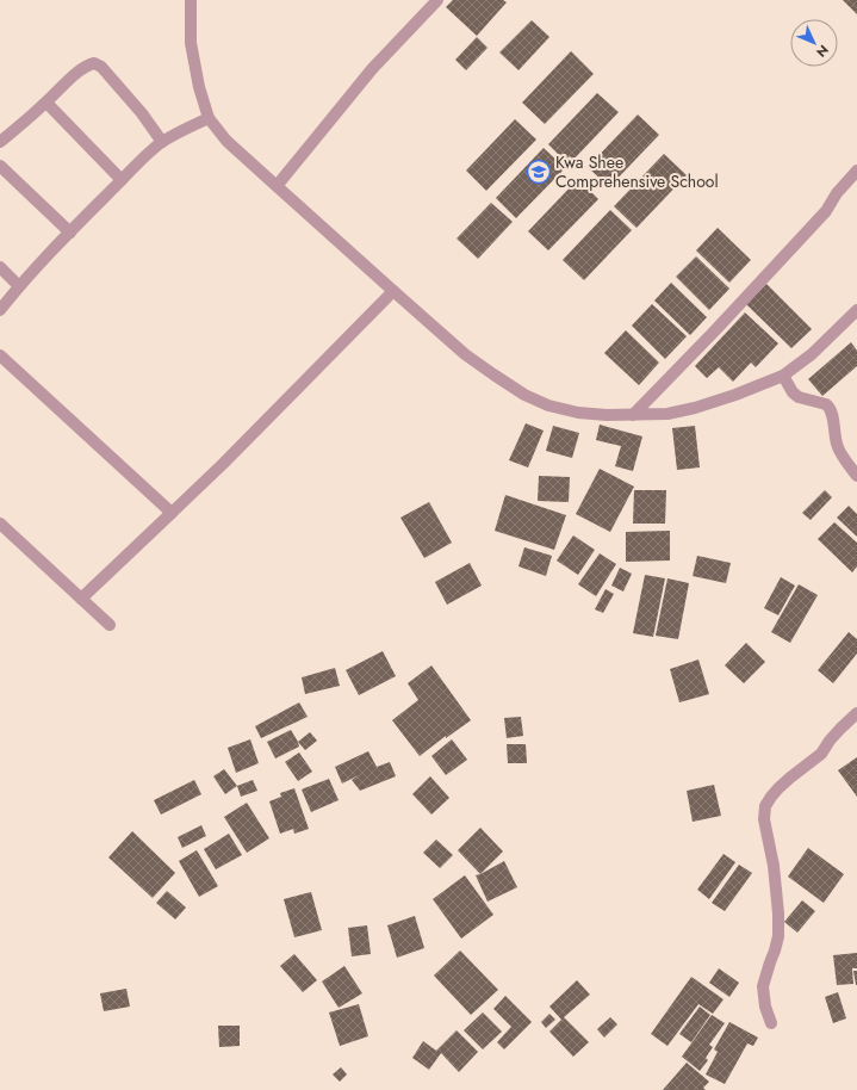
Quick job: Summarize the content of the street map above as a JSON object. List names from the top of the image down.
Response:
{
  "places": {
    "school or university": ["Kwa Shee Comprehensive School"]
  },
  "north": "bottom right"
}
